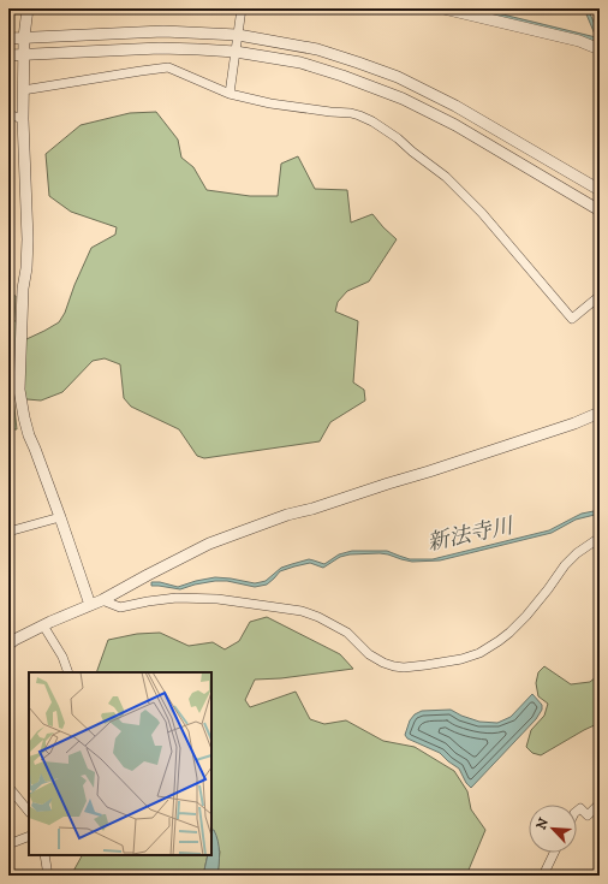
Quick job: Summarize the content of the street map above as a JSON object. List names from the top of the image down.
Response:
{
  "water": ["新法寺川"],
  "north": "top left"
}
